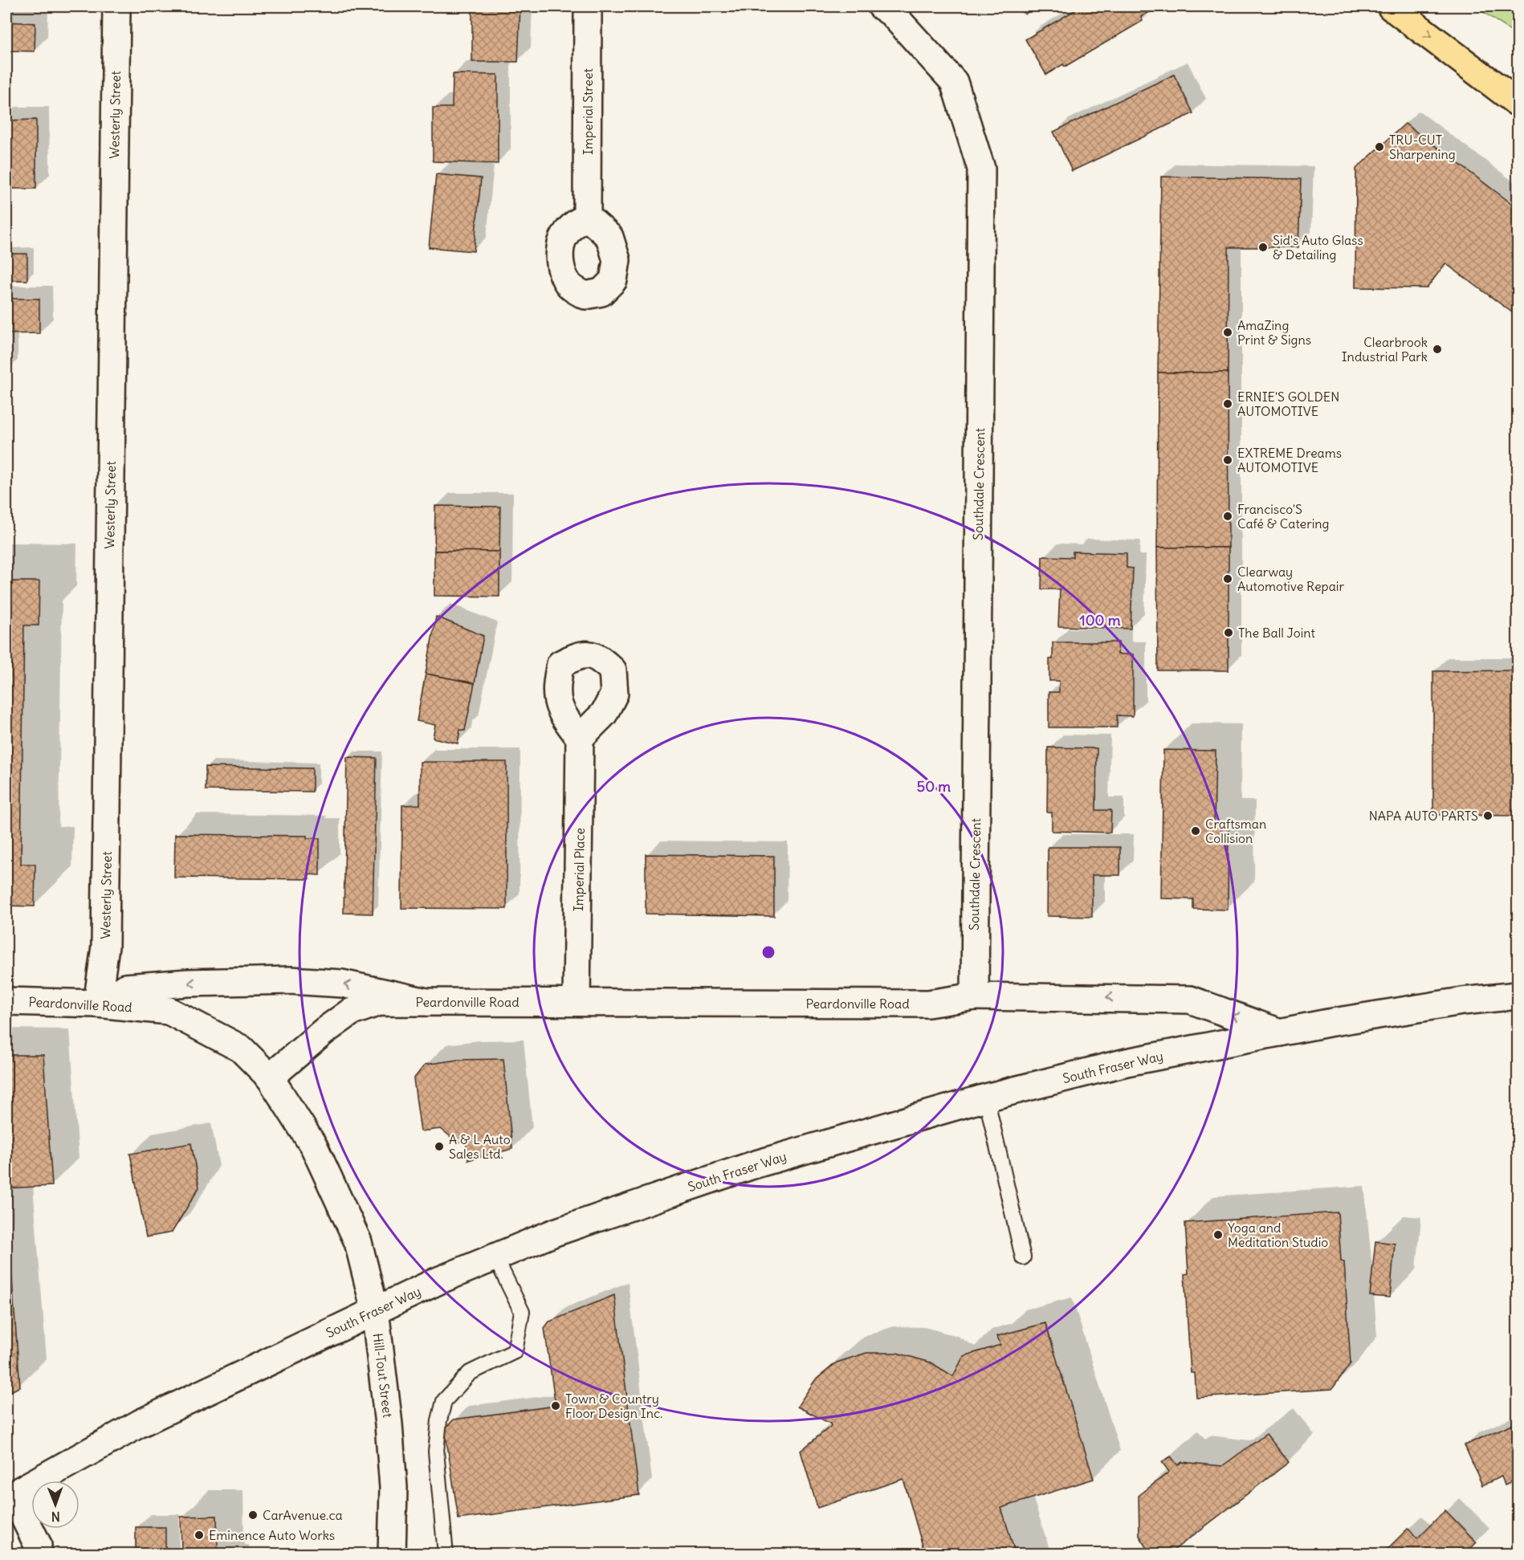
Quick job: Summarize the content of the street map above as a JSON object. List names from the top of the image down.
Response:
{
  "streets": {
    "street": [
      "Imperial Street",
      "Westerly Street",
      "Southdale Crescent",
      "Imperial Place",
      "Peardonville Road",
      "South Fraser Way",
      "Hill-Tout Street"
    ]
  },
  "crossings": [
    ["Westerly Street", "Peardonville Road"],
    ["Southdale Crescent", "Peardonville Road"],
    ["Imperial Place", "Peardonville Road"],
    ["Peardonville Road", "South Fraser Way"],
    ["Peardonville Road", "Hill-Tout Street"],
    ["South Fraser Way", "Hill-Tout Street"]
  ],
  "places": [
    "TRU-CUT Sharpening",
    "Sid's Auto Glass & Detailing",
    "AmaZing Print & Signs",
    "Clearbrook Industrial Park",
    "ERNIE'S GOLDEN AUTOMOTIVE",
    "EXTREME Dreams AUTOMOTIVE",
    "Francisco'S Café & Catering",
    "Clearway Automotive Repair",
    "The Ball Joint",
    "NAPA AUTO PARTS",
    "Craftsman Collision",
    "A & L Auto Sales Ltd.",
    "Yoga and Meditation Studio",
    "Town & Country Floor Design Inc.",
    "CarAvenue.ca",
    "Eminence Auto Works"
  ],
  "north": "bottom",
  "rings": ["100 m", "50 m"]
}
